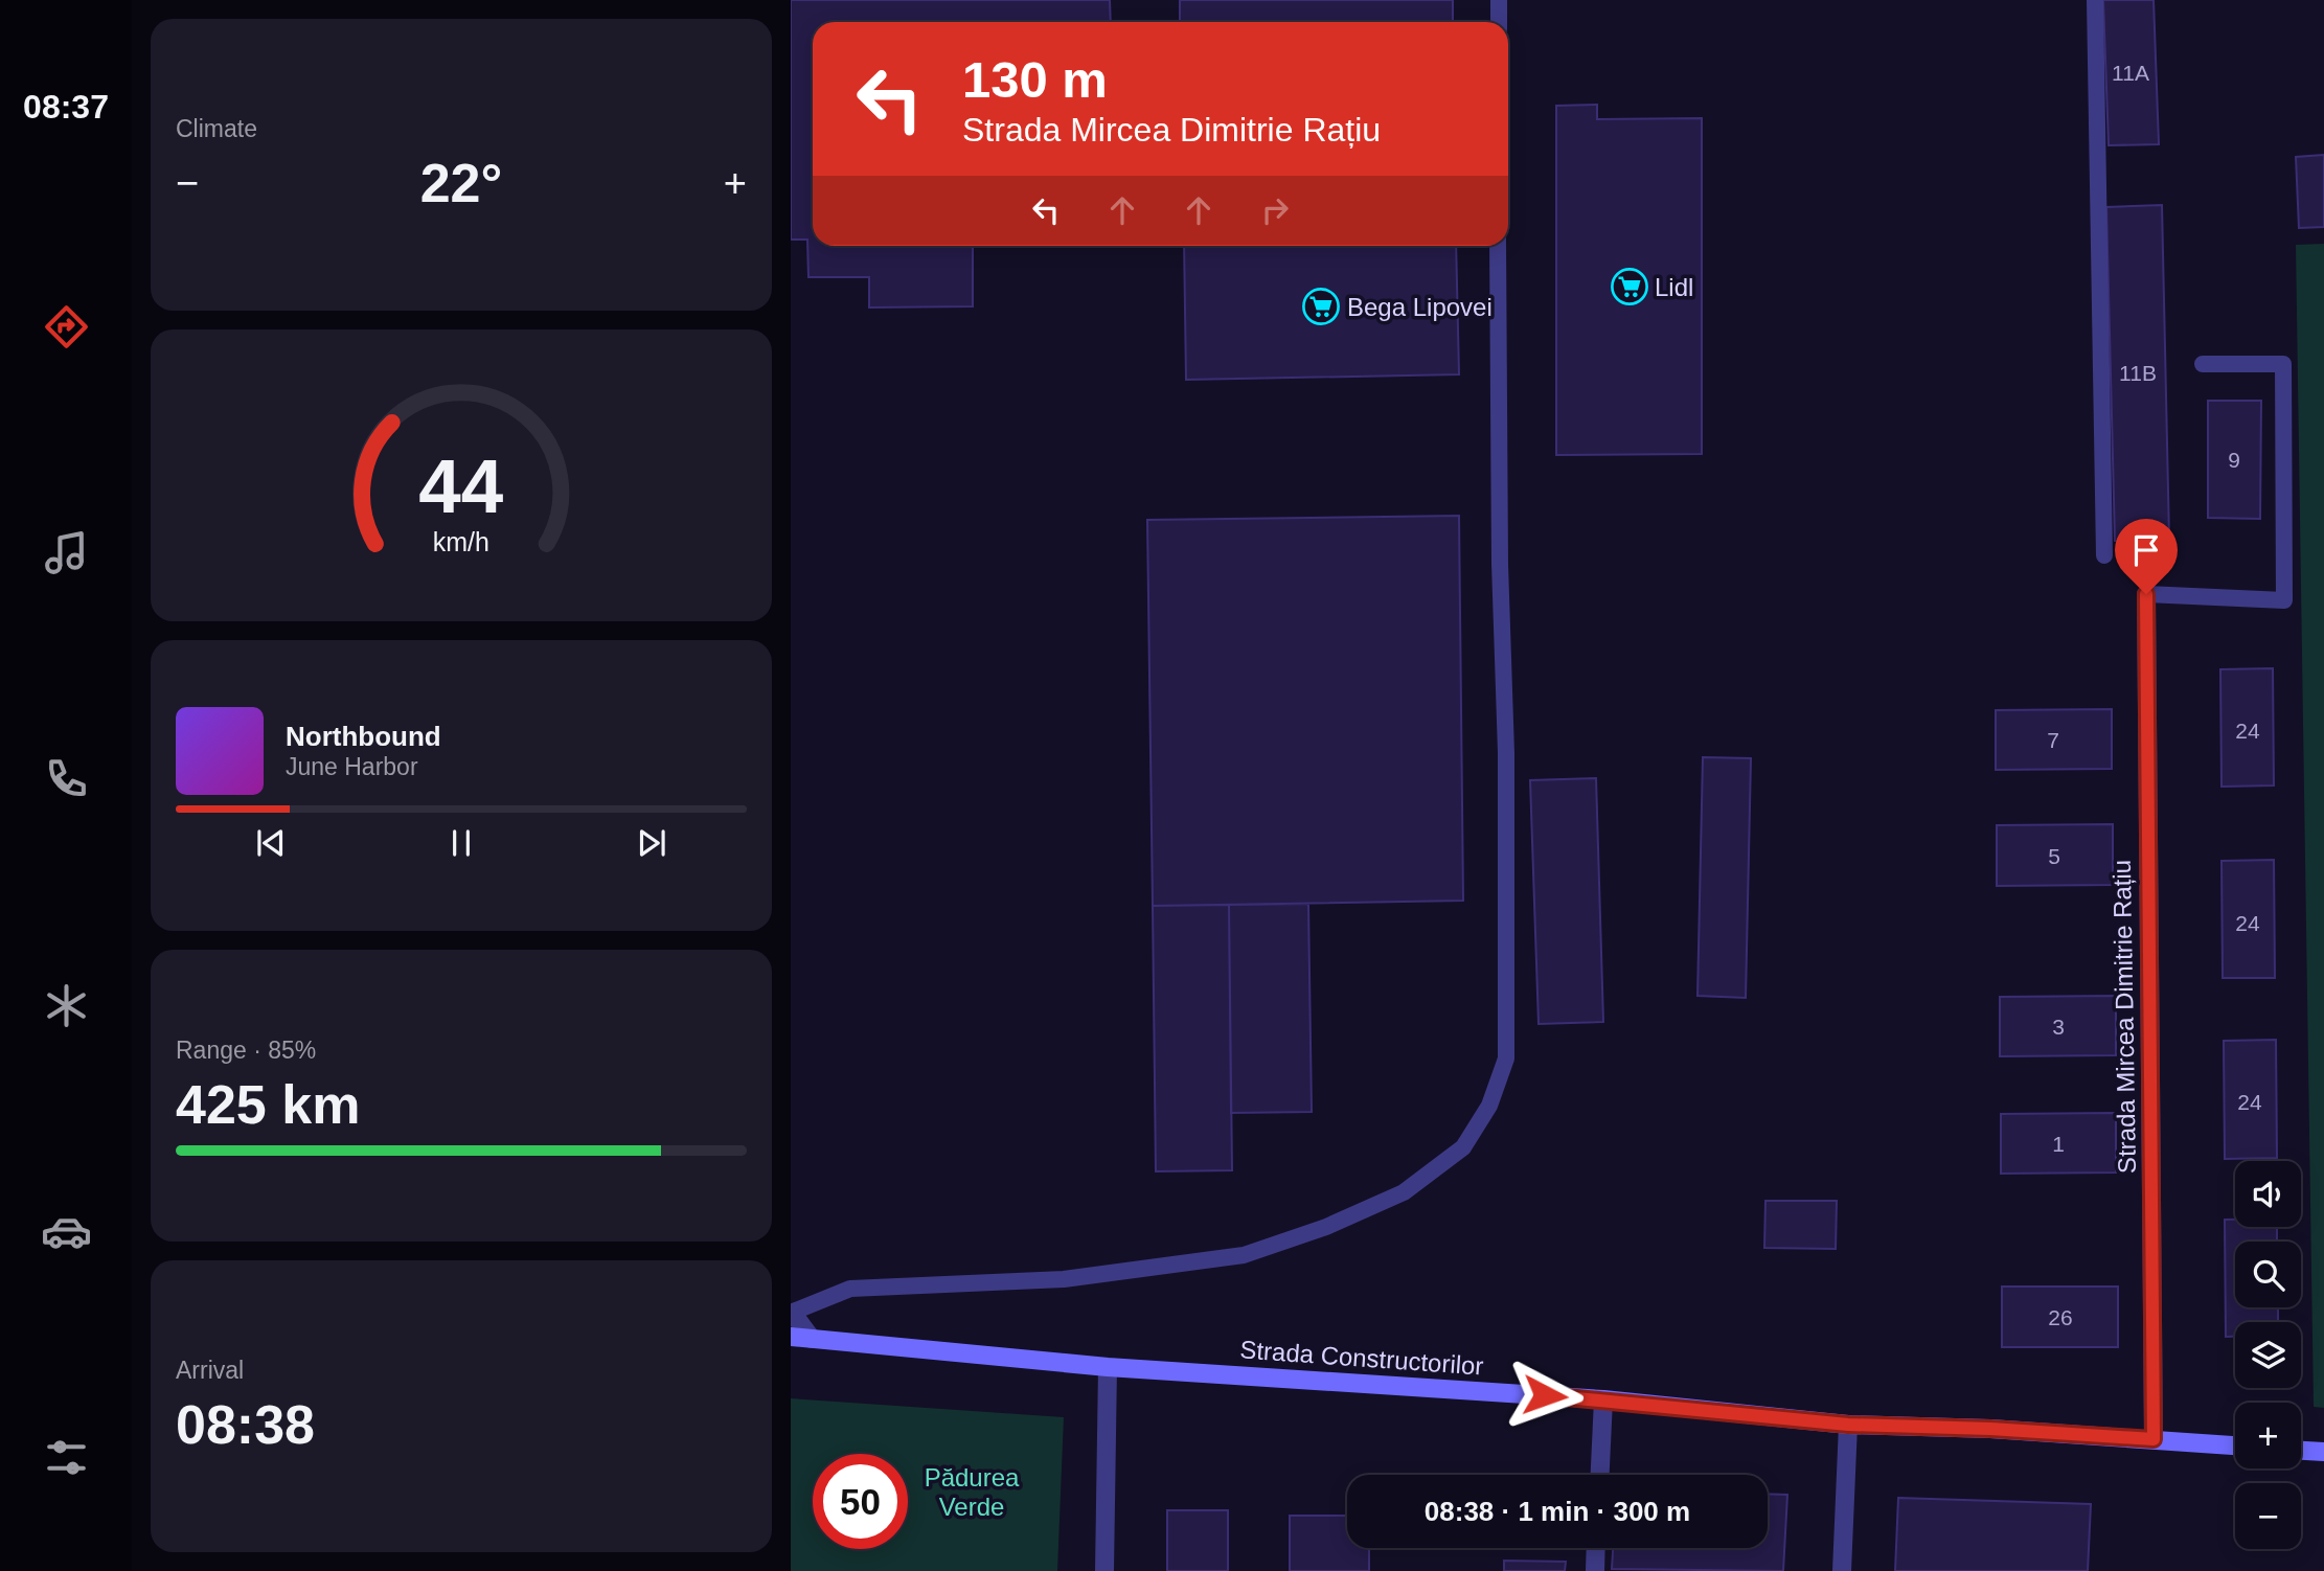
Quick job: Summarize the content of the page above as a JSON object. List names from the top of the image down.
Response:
{
  "streets": {
    "main road": ["Strada Constructorilor"],
    "street": ["Strada Mircea Dimitrie Rațiu"]
  },
  "crossings": [
    ["Strada Mircea Dimitrie Rațiu", "Strada Constructorilor"]
  ],
  "parks": ["Pădurea Verde"],
  "places": {
    "supermarket": ["Lidl", "Bega Lipovei"]
  },
  "house_numbers": [
    "11A",
    "11B",
    "9",
    "24",
    "7",
    "5",
    "24",
    "3",
    "24",
    "1",
    "26"
  ],
  "page": {
    "tabs": "08:37",
    "tile": [
      "Climate",
      ["Range · 85%", "425 km"],
      ["Arrival", "08:38"]
    ],
    "turn": ["130 m", "Strada Mircea Dimitrie Rațiu"],
    "heat": ["−", "22°", "+"],
    "song": ["Northbound", "June Harbor"],
    "map_buttons": ["+", "−"],
    "limit": "50",
    "trip": "08:38 · 1 min · 300 m",
    "gauge": ["44", "km/h"]
  }
}
